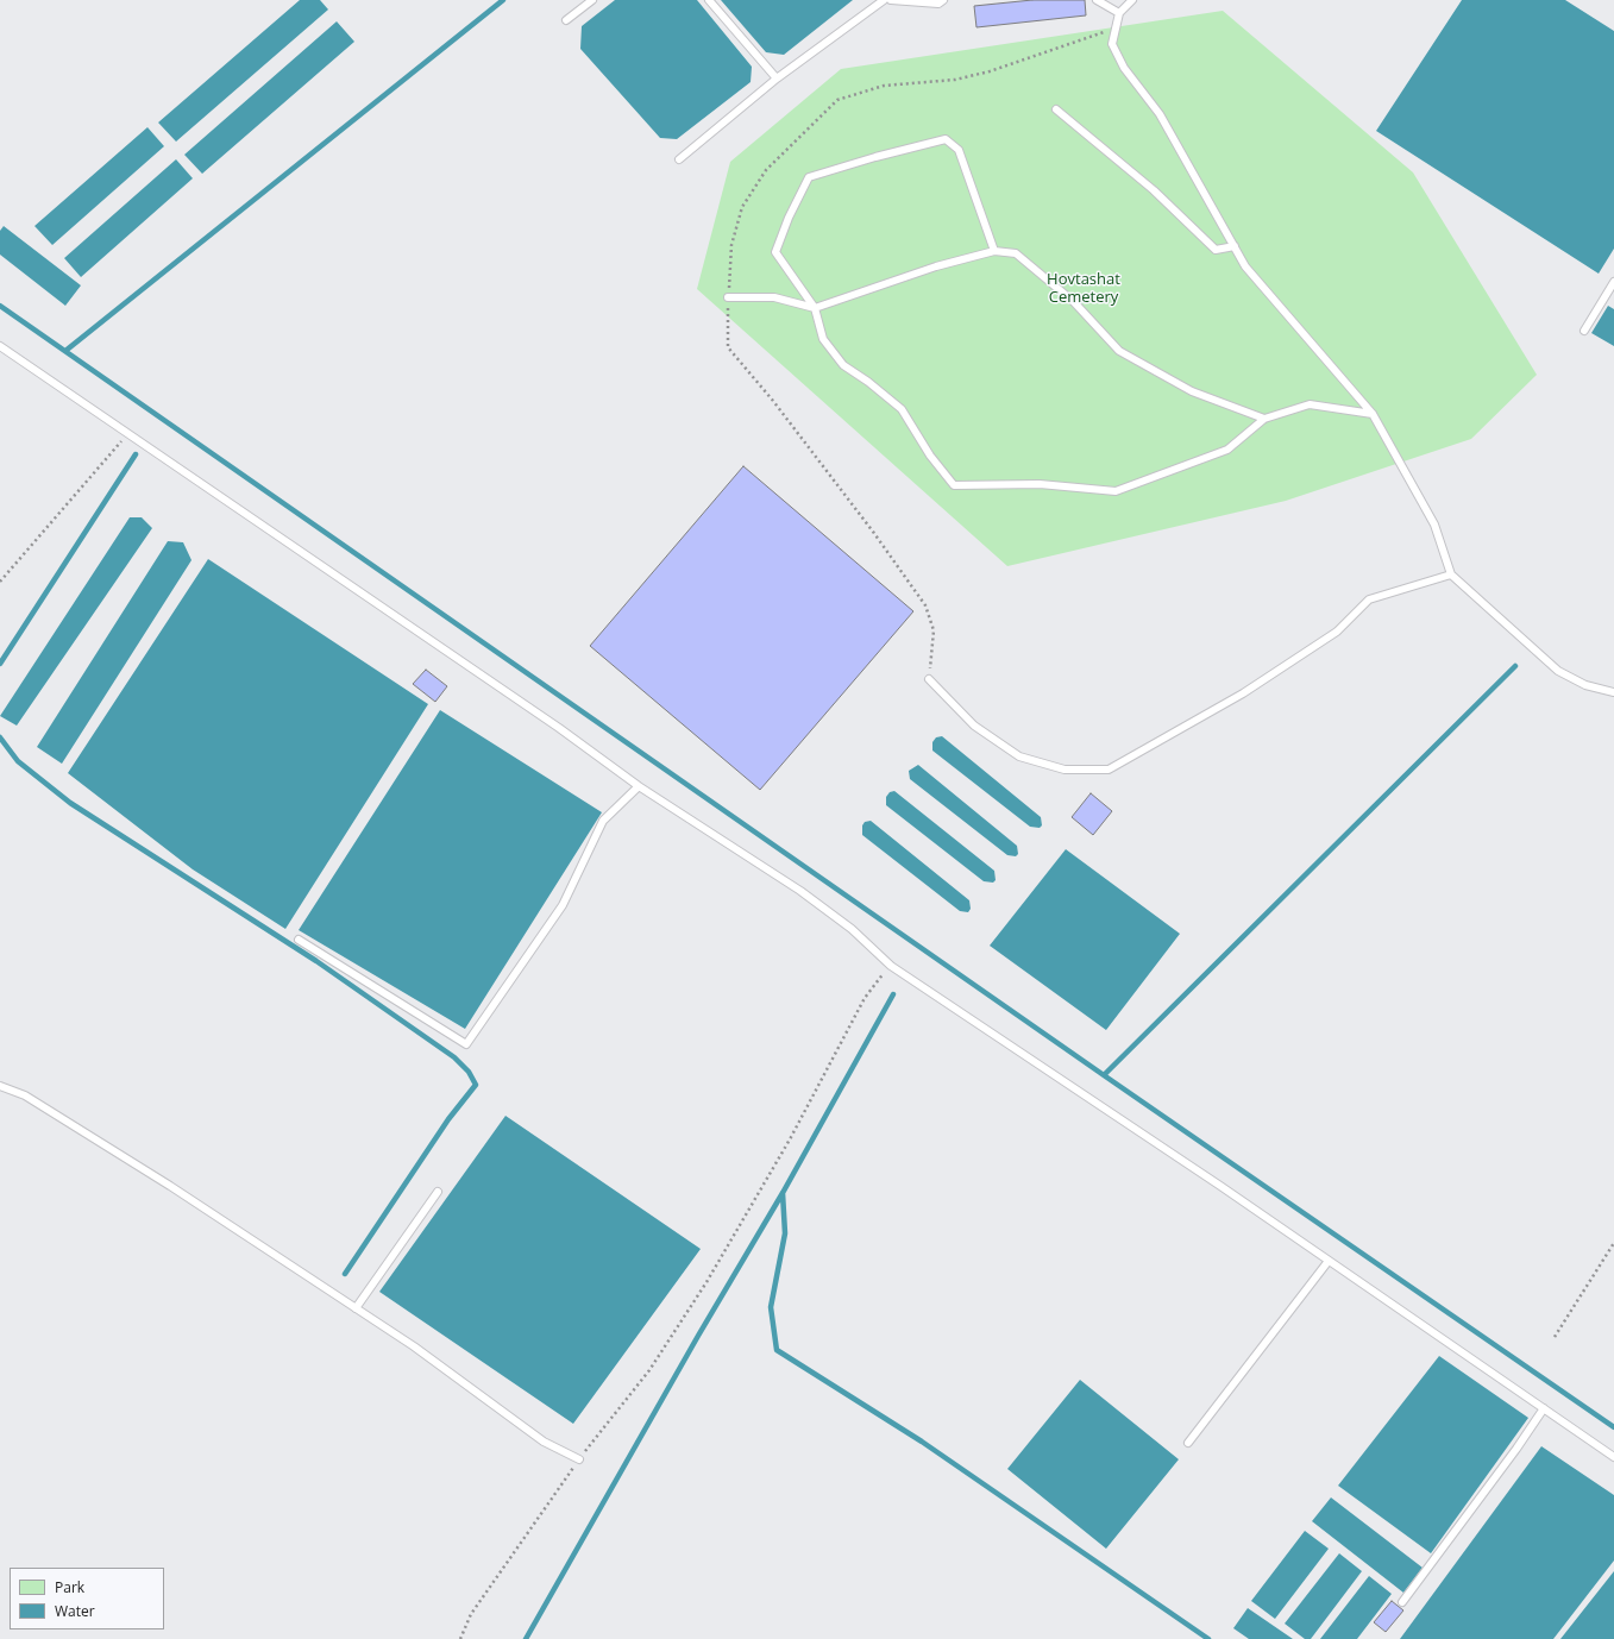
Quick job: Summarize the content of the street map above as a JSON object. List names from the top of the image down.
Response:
{
  "parks": ["Hovtashat Cemetery"],
  "legend": ["Park", "Water"]
}
